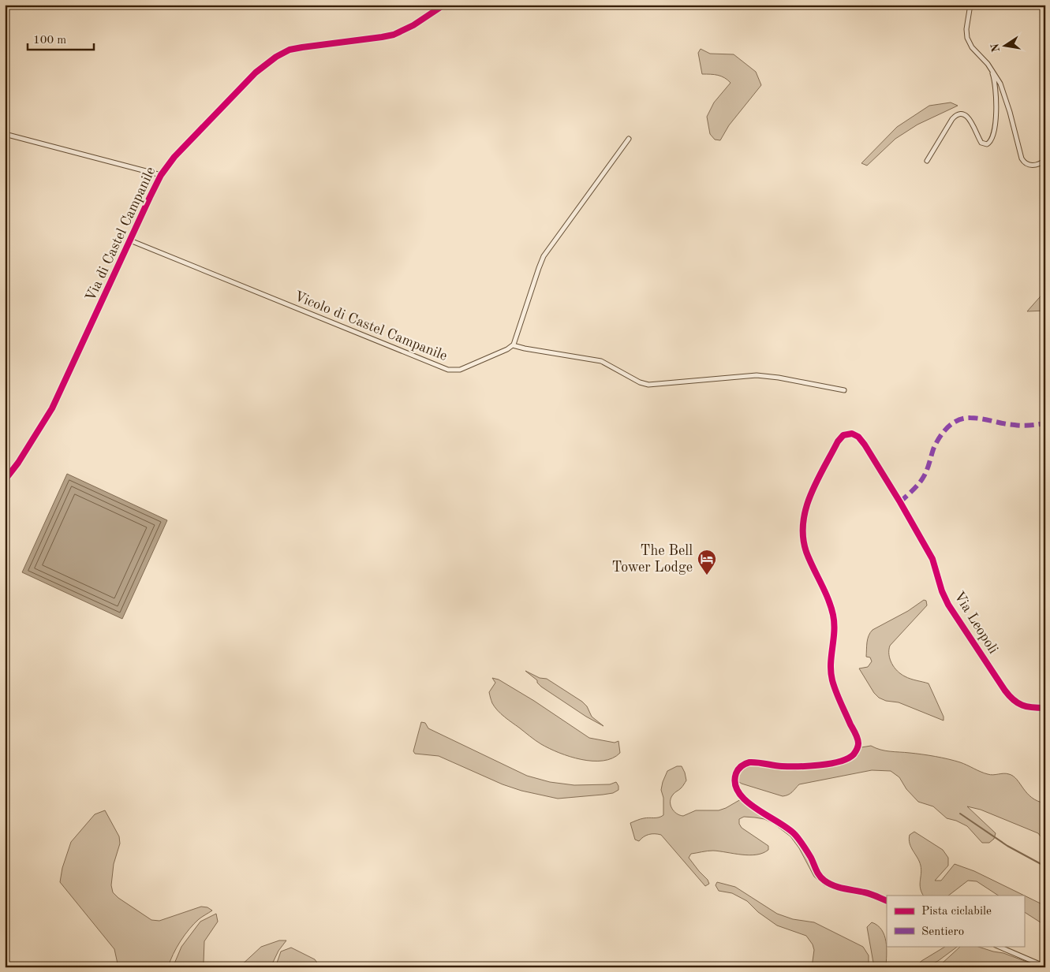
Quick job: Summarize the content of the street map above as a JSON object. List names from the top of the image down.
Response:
{
  "streets": {
    "street": ["Via di Castel Campanile", "Vicolo di Castel Campanile", "Via Leopoli"]
  },
  "crossings": [
    ["Via di Castel Campanile", "Vicolo di Castel Campanile"]
  ],
  "places": {
    "hotel": ["The Bell Tower Lodge"]
  },
  "legend": ["Pista ciclabile", "Sentiero"],
  "scale_bar": "100 m",
  "north": "left"
}
